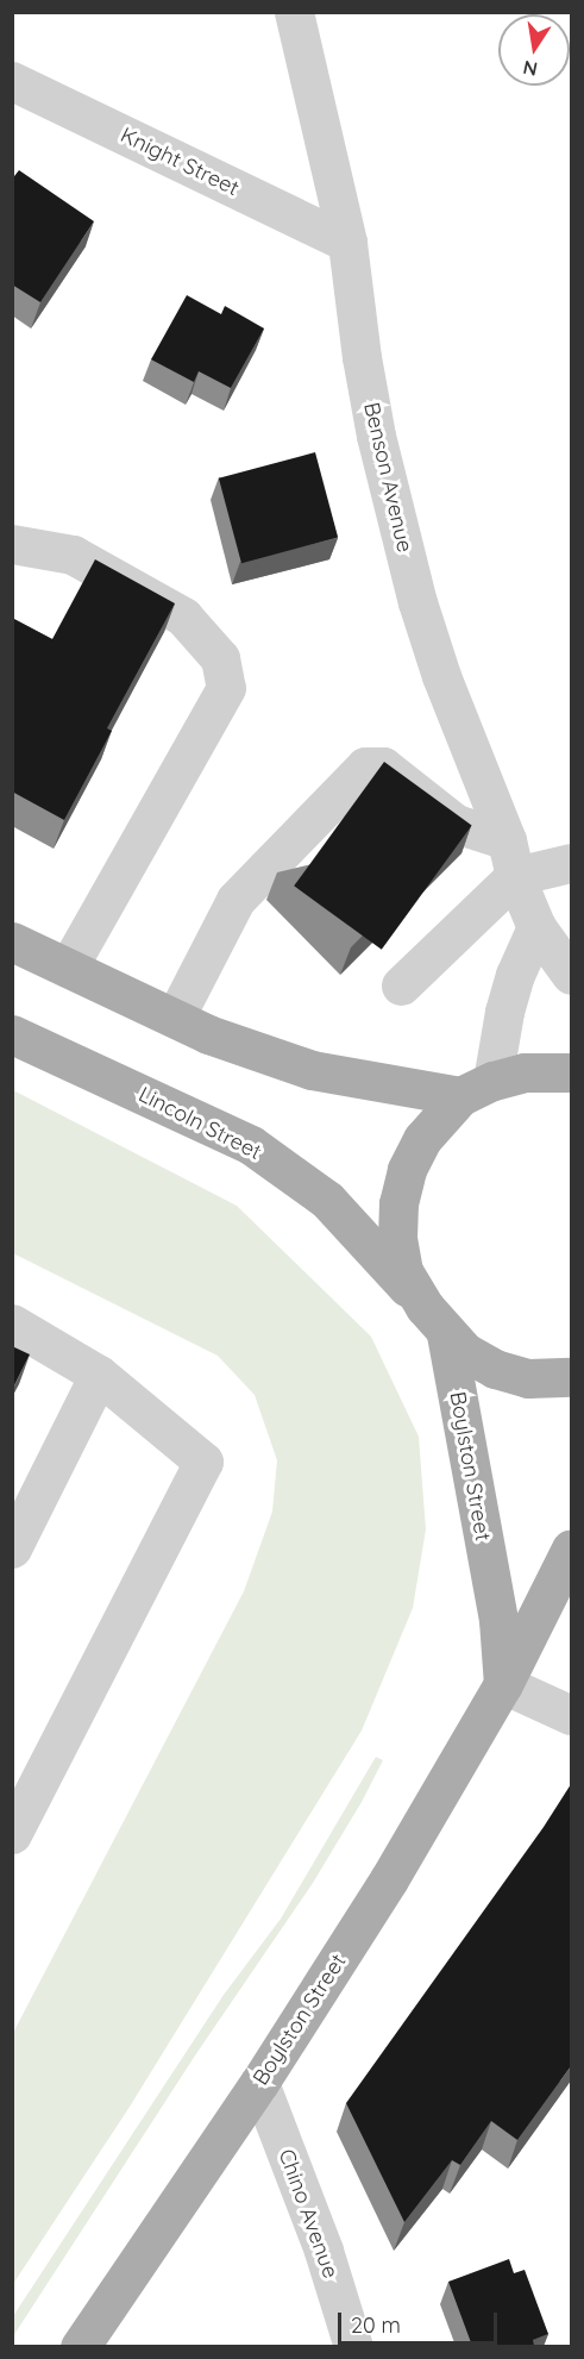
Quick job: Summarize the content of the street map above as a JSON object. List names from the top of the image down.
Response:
{
  "streets": {
    "main road": ["Lincoln Street", "Boylston Street"],
    "street": ["Knight Street", "Benson Avenue", "Chino Avenue"]
  },
  "crossings": [
    ["Knight Street", "Benson Avenue"],
    ["Lincoln Street", "Boylston Street"],
    ["Boylston Street", "Chino Avenue"]
  ],
  "scale_bar": "20 m",
  "north": "bottom"
}
